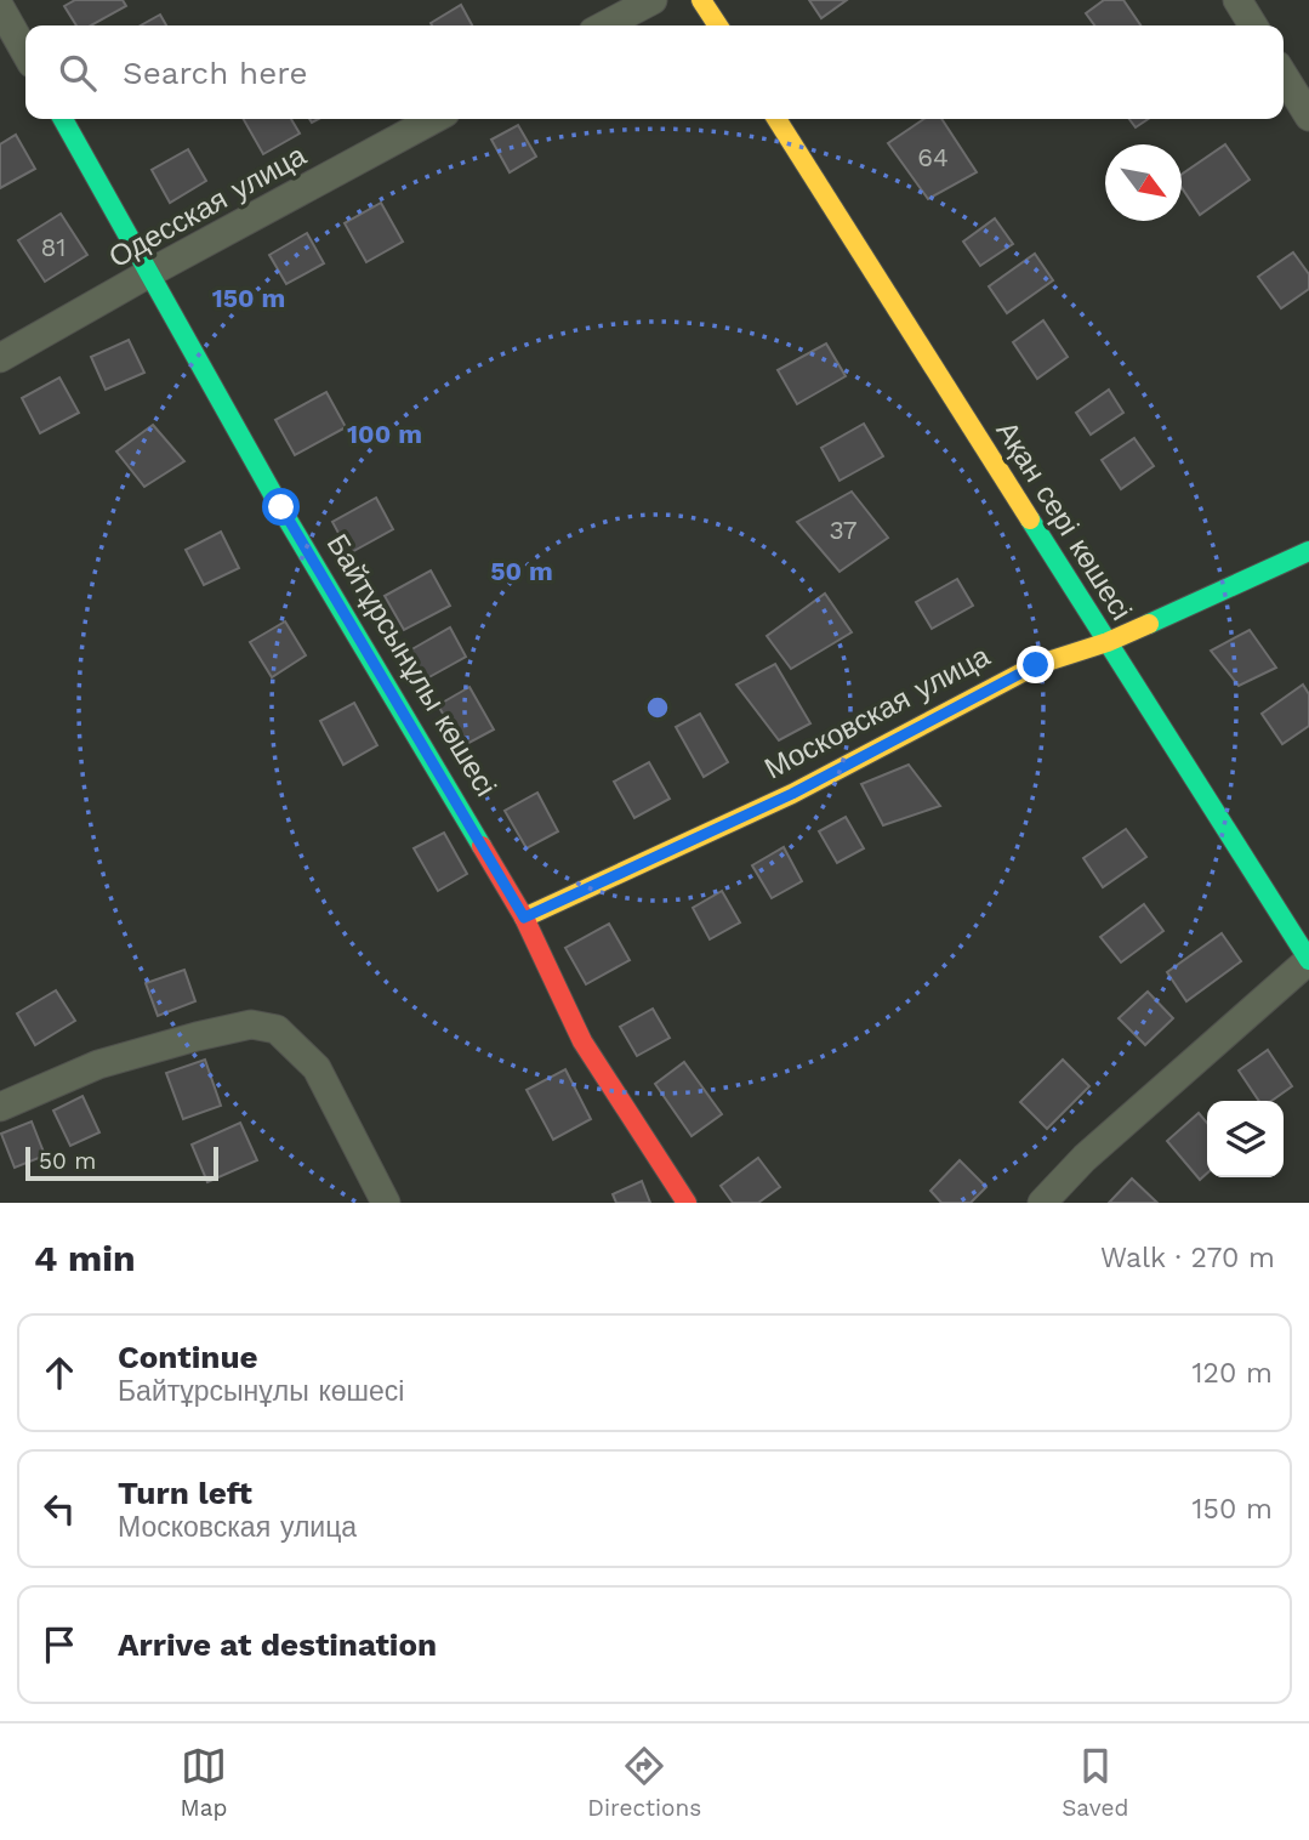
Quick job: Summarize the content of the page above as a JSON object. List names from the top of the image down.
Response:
{
  "streets": {
    "street": [
      "Одесская улица",
      "Ақан сері көшесі",
      "Байтұрсынұлы көшесі",
      "Московская улица"
    ]
  },
  "crossings": [
    ["Одесская улица", "Байтұрсынұлы көшесі"],
    ["Ақан сері көшесі", "Московская улица"],
    ["Байтұрсынұлы көшесі", "Московская улица"]
  ],
  "house_numbers": ["64", "81", "37"],
  "scale_bar": "50 m",
  "north": "bottom right",
  "page": {
    "search": "Search here",
    "scale": "50 m",
    "heading": ["4 min", "Walk · 270 m"],
    "list": [
      ["Continue", "Байтұрсынұлы көшесі", "120 m"],
      ["Turn left", "Московская улица", "150 m"],
      "Arrive at destination"
    ],
    "nav": ["Map", "Directions", "Saved"]
  },
  "rings": ["150 m", "100 m", "50 m"]
}
